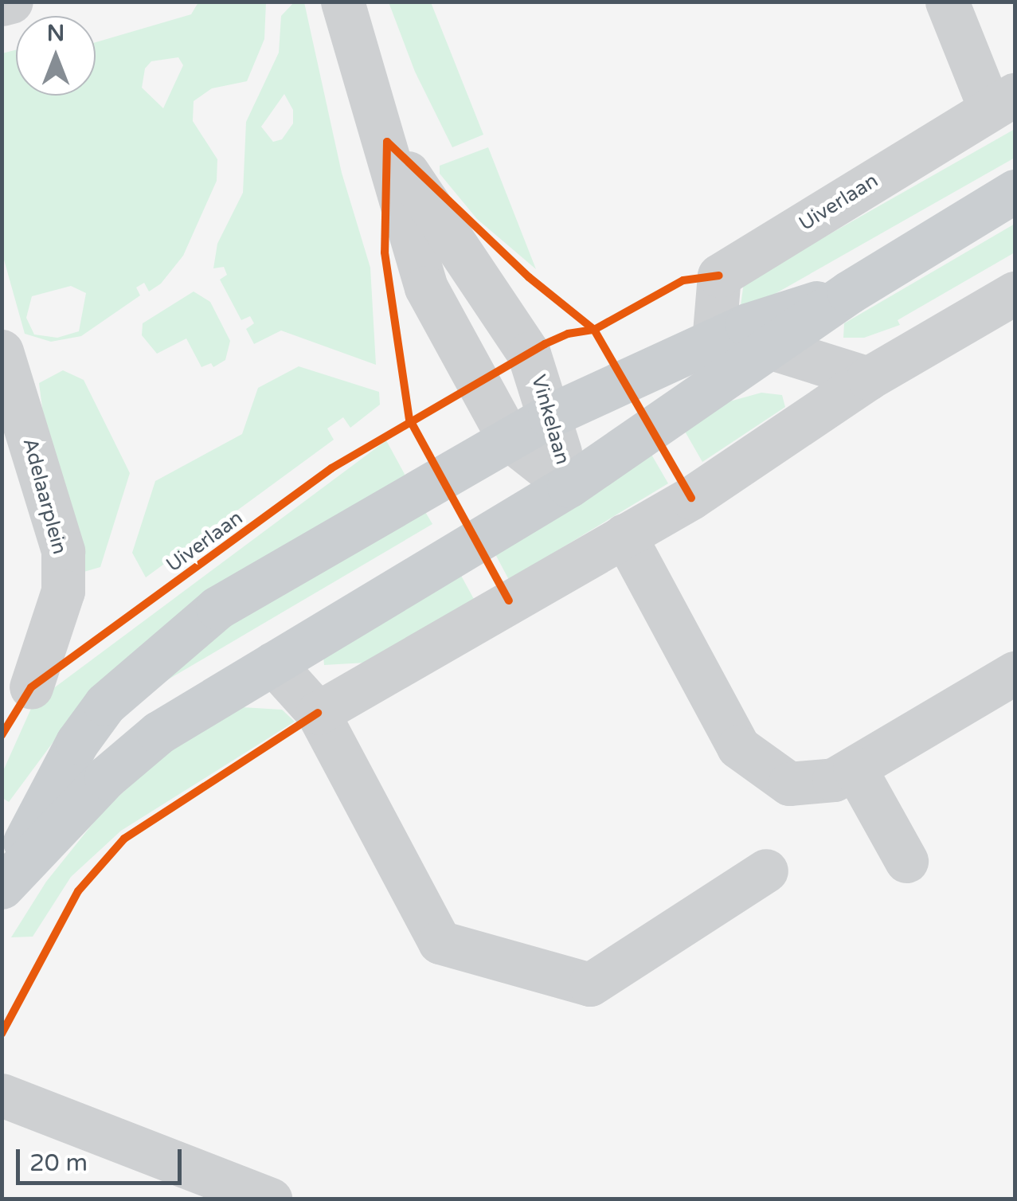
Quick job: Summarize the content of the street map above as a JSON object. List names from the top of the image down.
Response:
{
  "streets": {
    "street": ["Uiverlaan", "Vinkelaan", "Adelaarplein"]
  },
  "scale_bar": "20 m",
  "north": "top"
}
